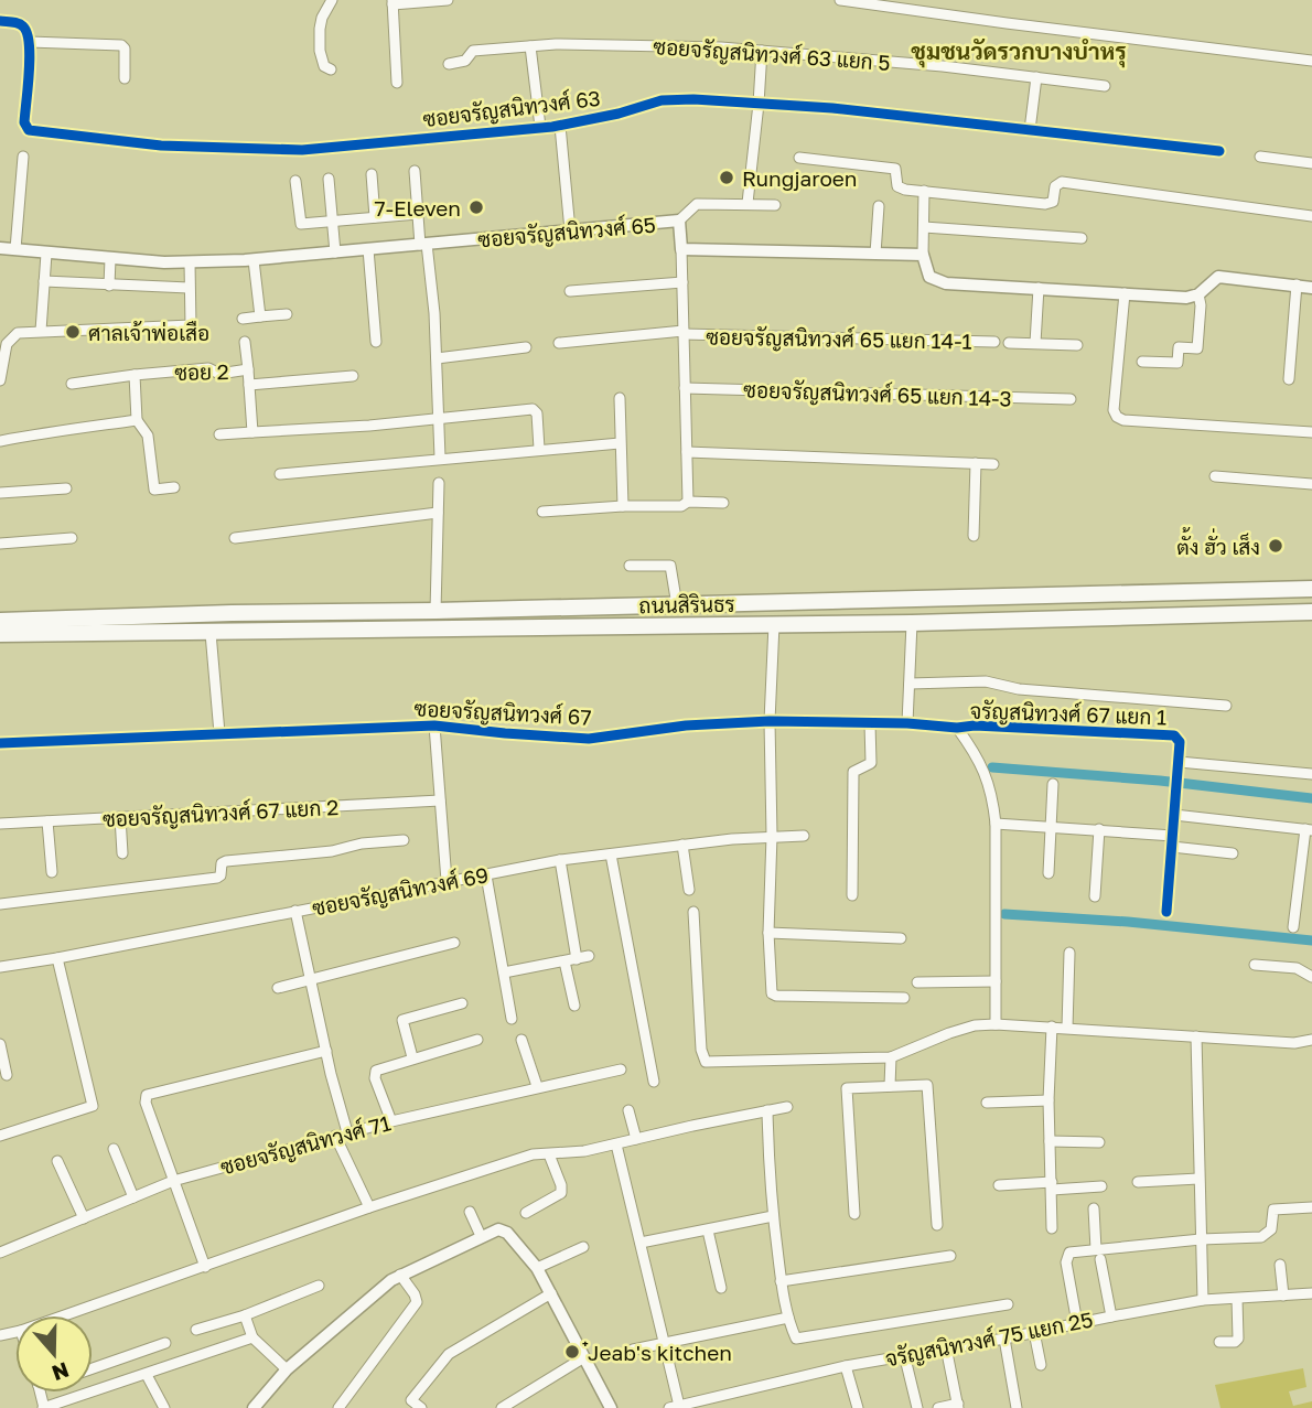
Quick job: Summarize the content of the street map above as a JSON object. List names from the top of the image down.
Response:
{
  "streets": {
    "main road": ["ถนนสิรินธร"],
    "street": [
      "ซอยจรัญสนิทวงศ์ 63 แยก 5",
      "ซอยจรัญสนิทวงศ์ 63",
      "ซอยจรัญสนิทวงศ์ 65",
      "ซอยจรัญสนิทวงศ์ 65 แยก 14-1",
      "ซอย 2",
      "ซอยจรัญสนิทวงศ์ 65 แยก 14-3",
      "ซอยจรัญสนิทวงศ์ 67",
      "จรัญสนิทวงศ์ 67 แยก 1",
      "ซอยจรัญสนิทวงศ์ 67 แยก 2",
      "ซอยจรัญสนิทวงศ์ 69",
      "ซอยจรัญสนิทวงศ์ 71",
      "จรัญสนิทวงศ์ 75 แยก 25"
    ]
  },
  "crossings": [
    ["ซอยจรัญสนิทวงศ์ 67", "จรัญสนิทวงศ์ 67 แยก 1"]
  ],
  "districts": ["ชุมชนวัดรวกบางบำหรุ"],
  "places": [
    "Rungjaroen",
    "7-Eleven",
    "ศาลเจ้าพ่อเสือ",
    "ตั้ง ฮั่ว เส็ง",
    "๋Jeab's kitchen"
  ],
  "north": "bottom"
}
